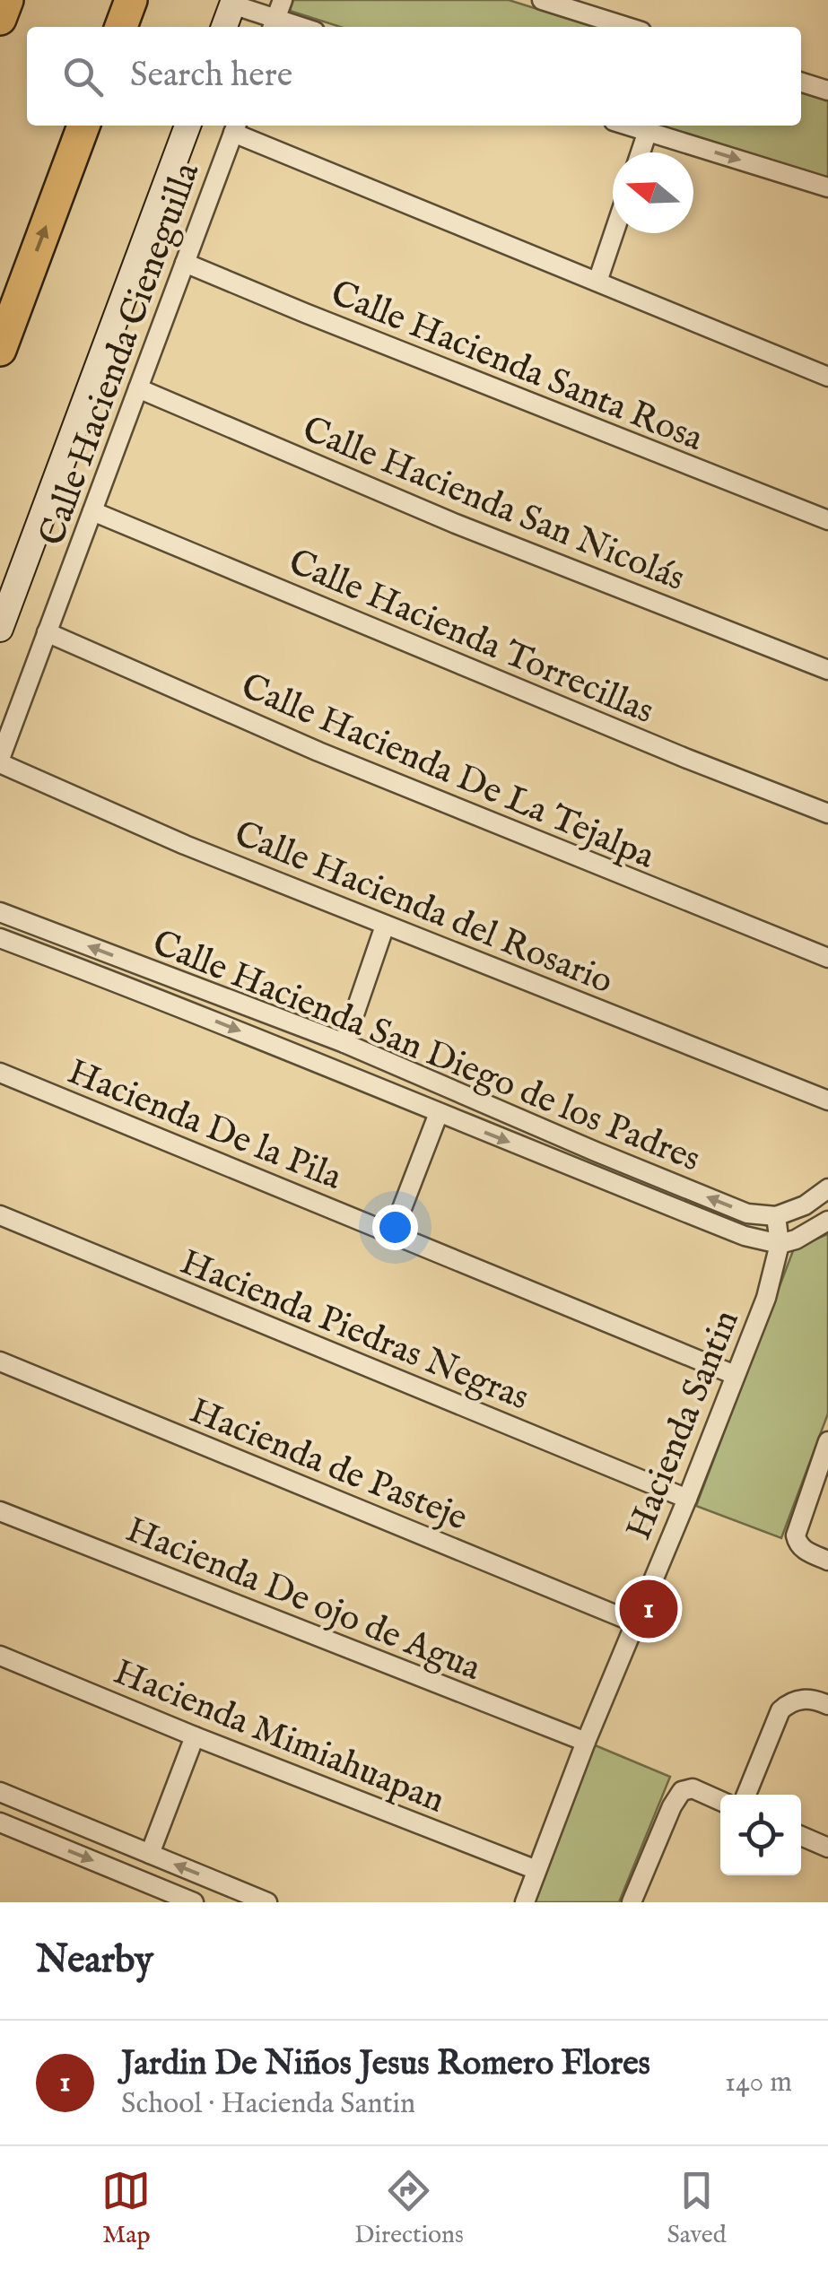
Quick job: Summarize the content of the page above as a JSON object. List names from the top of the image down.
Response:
{
  "streets": {
    "street": [
      "Calle Hacienda Cieneguilla",
      "Calle Hacienda Santa Rosa",
      "Calle Hacienda San Nicolás",
      "Calle Hacienda Torrecillas",
      "Calle Hacienda De La Tejalpa",
      "Calle Hacienda del Rosario",
      "Calle Hacienda San Diego de los Padres",
      "Hacienda De la Pila",
      "Hacienda Piedras Negras",
      "Hacienda Santin",
      "Hacienda de Pasteje",
      "Hacienda De ojo de Agua",
      "Hacienda Mimiahuapan"
    ]
  },
  "crossings": [
    ["Calle Hacienda Cieneguilla", "Calle Hacienda Santa Rosa"],
    ["Calle Hacienda Cieneguilla", "Calle Hacienda San Nicolás"],
    ["Calle Hacienda Cieneguilla", "Calle Hacienda Torrecillas"],
    ["Calle Hacienda Cieneguilla", "Calle Hacienda De La Tejalpa"],
    ["Calle Hacienda Cieneguilla", "Calle Hacienda del Rosario"],
    ["Calle Hacienda San Diego de los Padres", "Hacienda Santin"],
    ["Hacienda De la Pila", "Hacienda Santin"],
    ["Hacienda Piedras Negras", "Hacienda Santin"],
    ["Hacienda Santin", "Hacienda de Pasteje"],
    ["Hacienda Santin", "Hacienda De ojo de Agua"],
    ["Hacienda Santin", "Hacienda Mimiahuapan"]
  ],
  "north": "left",
  "page": {
    "search": "Search here",
    "pins": "1",
    "heading": "Nearby",
    "list": [
      {
        "mark": "1",
        "name": "Jardin De Niños Jesus Romero Flores",
        "note": "School · Hacienda Santin",
        "value": "140 m"
      }
    ],
    "nav": ["Map", "Directions", "Saved"]
  }
}
